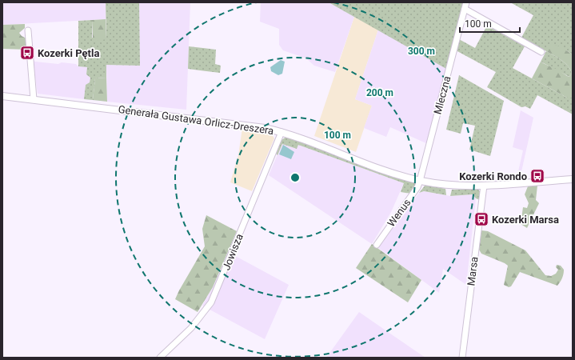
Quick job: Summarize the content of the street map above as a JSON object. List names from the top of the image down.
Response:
{
  "streets": {
    "main road": ["Generała Gustawa Orlicz-Dreszera"],
    "street": [
      "Mleczna",
      "Wenus",
      "Jowisza",
      "Marsa"
    ]
  },
  "crossings": [
    ["Mleczna", "Generała Gustawa Orlicz-Dreszera"],
    ["Mleczna", "Wenus"],
    ["Generała Gustawa Orlicz-Dreszera", "Wenus"],
    ["Generała Gustawa Orlicz-Dreszera", "Jowisza"],
    ["Generała Gustawa Orlicz-Dreszera", "Marsa"]
  ],
  "places": {
    "bus stop": ["Kozerki Pętla", "Kozerki Rondo", "Kozerki Marsa"]
  },
  "scale_bar": "100 m",
  "rings": ["300 m", "200 m", "100 m"]
}
